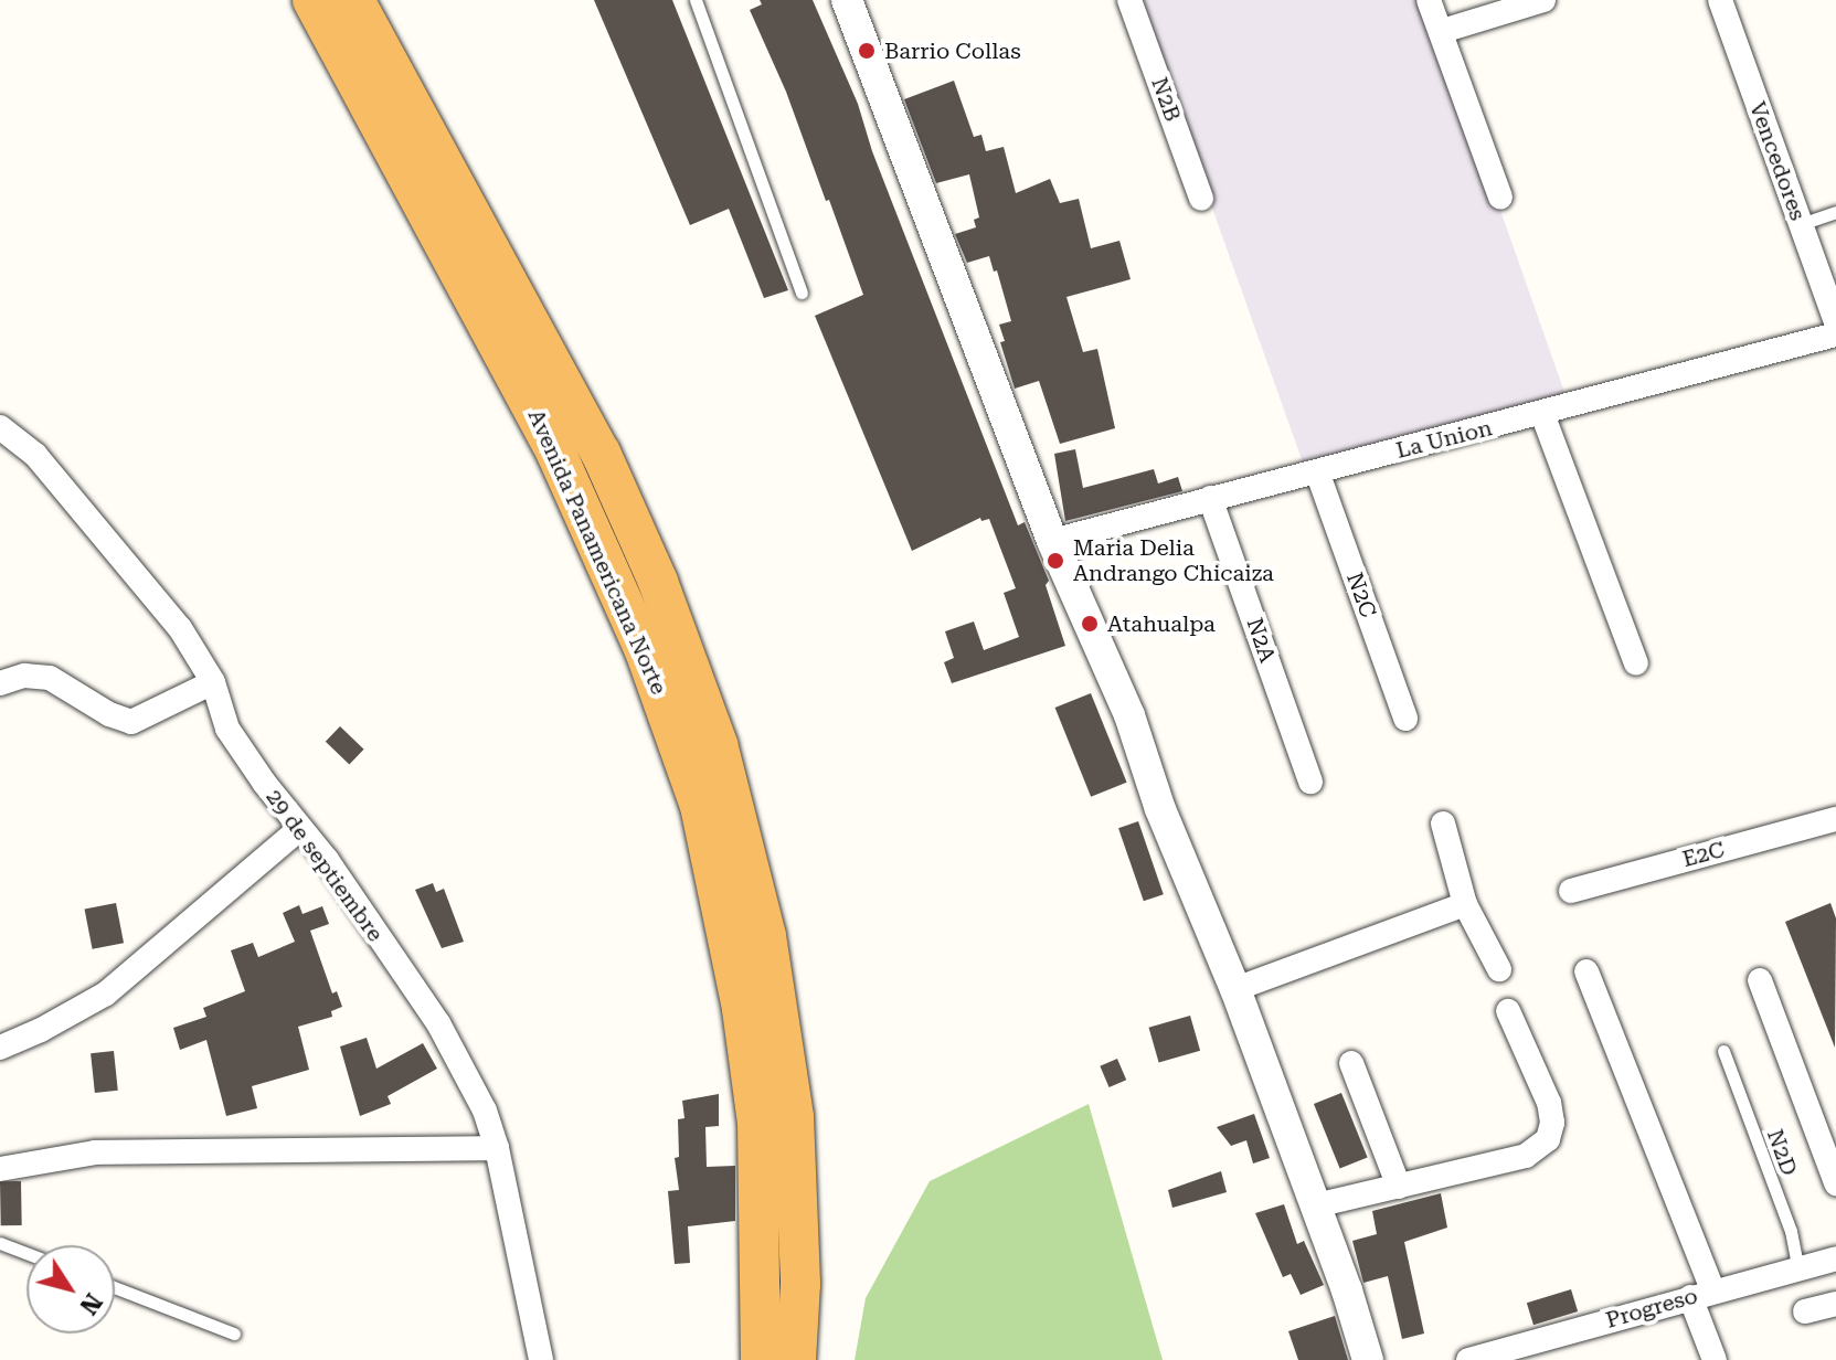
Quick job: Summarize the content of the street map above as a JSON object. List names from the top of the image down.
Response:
{
  "streets": {
    "highway": ["Avenida Panamericana Norte"],
    "street": [
      "N2B",
      "Vencedores",
      "La Union",
      "N2C",
      "N2A",
      "E2C",
      "29 de septiembre",
      "Progreso"
    ],
    "lane": ["N2D"]
  },
  "crossings": [
    ["La Union", "N2C"],
    ["La Union", "N2A"],
    ["N2D", "Progreso"]
  ],
  "places": ["Barrio Collas", "Maria Delia Andrango Chicaiza", "Atahualpa"],
  "north": "bottom right"
}
